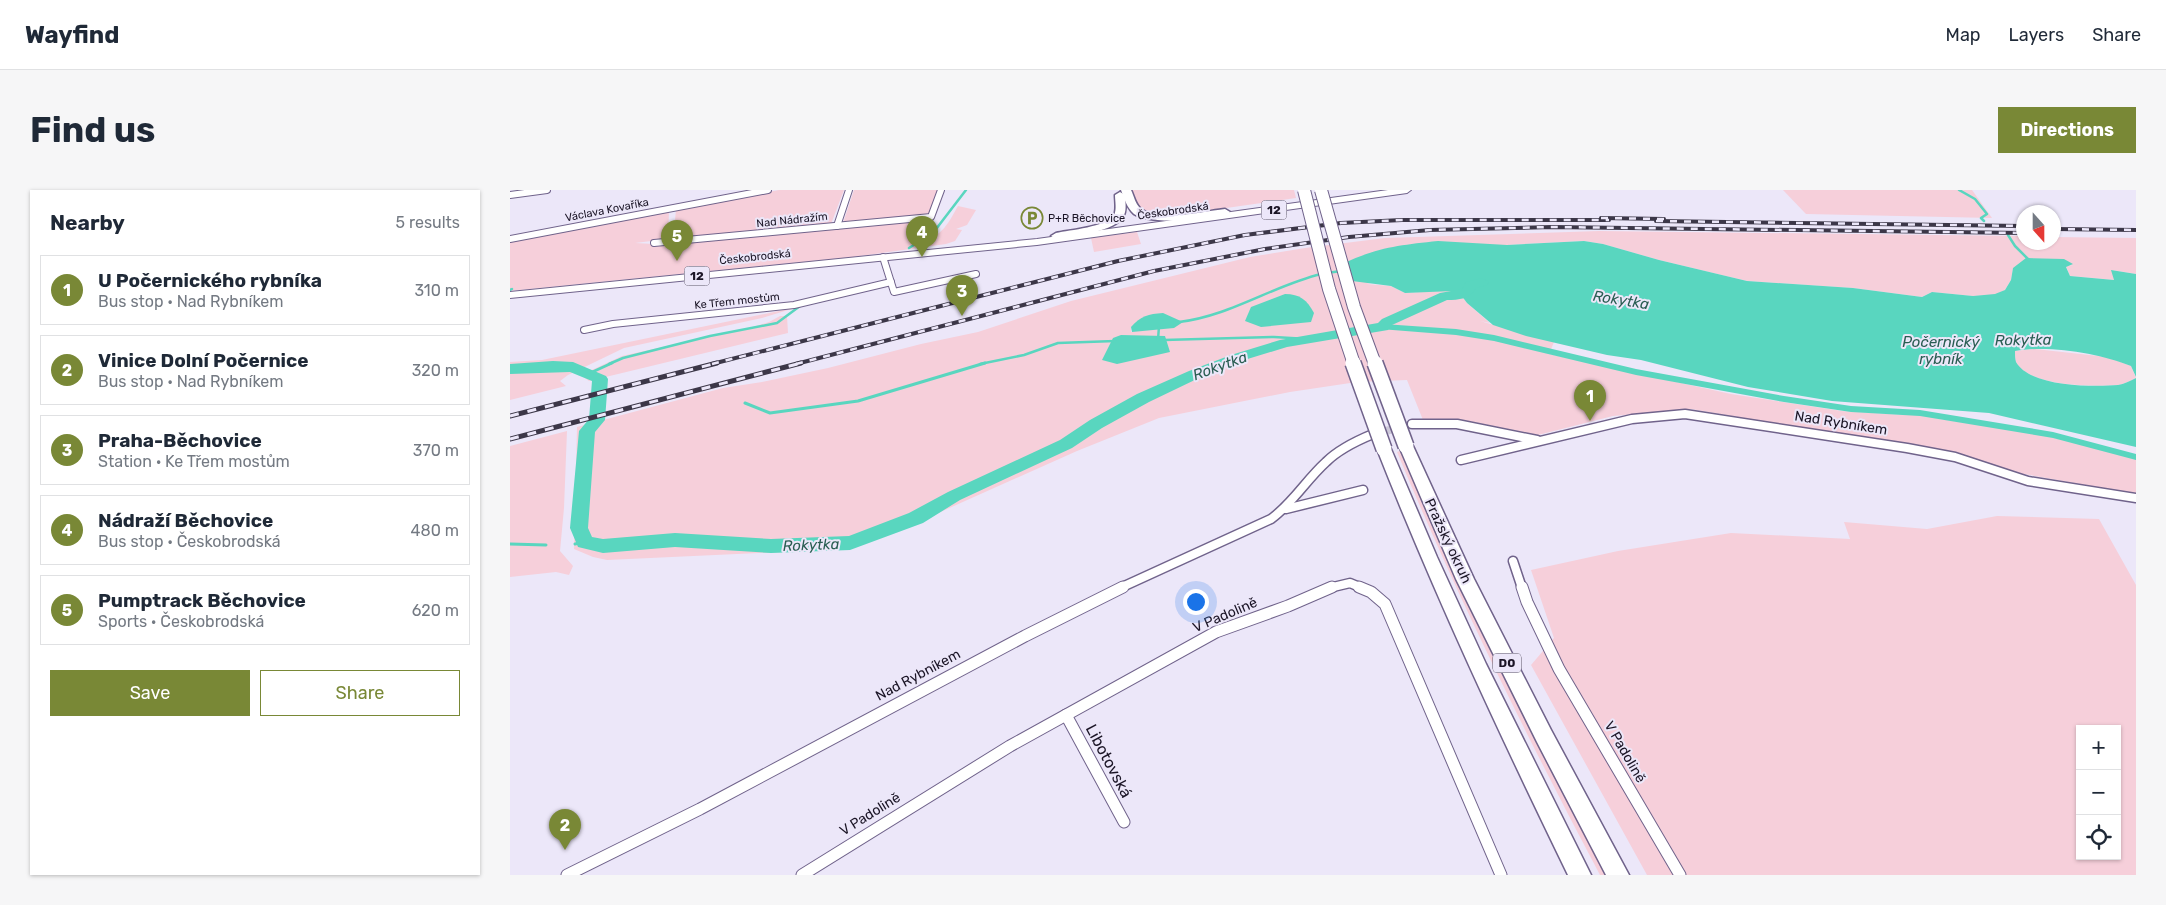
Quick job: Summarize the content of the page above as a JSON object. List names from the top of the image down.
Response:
{
  "streets": {
    "highway": ["Pražský okruh", "D0"],
    "main road": ["12", "Českobrodská"],
    "street": [
      "Václava Kovaříka",
      "Nad Nádražím",
      "Ke Třem mostům",
      "Nad Rybníkem",
      "V Padolině",
      "Libotovská"
    ]
  },
  "crossings": [
    ["V Padolině", "Libotovská"]
  ],
  "water": ["Rokytka", "Počernický rybník"],
  "places": {
    "parking": ["P+R Běchovice"]
  },
  "north": "bottom",
  "page": {
    "header": "Wayfind",
    "nav": ["Map", "Layers", "Share"],
    "buttons": [
      "Directions",
      ["Save", "Share"]
    ],
    "title": "Find us",
    "heading": ["Nearby", "5 results"],
    "pins": [
      "4",
      "5",
      "3",
      "1",
      "2"
    ],
    "list": [
      {
        "mark": "1",
        "name": "U Počernického rybníka",
        "note": "Bus stop · Nad Rybníkem",
        "value": "310 m"
      },
      {
        "mark": "2",
        "name": "Vinice Dolní Počernice",
        "note": "Bus stop · Nad Rybníkem",
        "value": "320 m"
      },
      {
        "mark": "3",
        "name": "Praha-Běchovice",
        "note": "Station · Ke Třem mostům",
        "value": "370 m"
      },
      {
        "mark": "4",
        "name": "Nádraží Běchovice",
        "note": "Bus stop · Českobrodská",
        "value": "480 m"
      },
      {
        "mark": "5",
        "name": "Pumptrack Běchovice",
        "note": "Sports · Českobrodská",
        "value": "620 m"
      }
    ],
    "map_buttons": ["+", "−"]
  }
}
